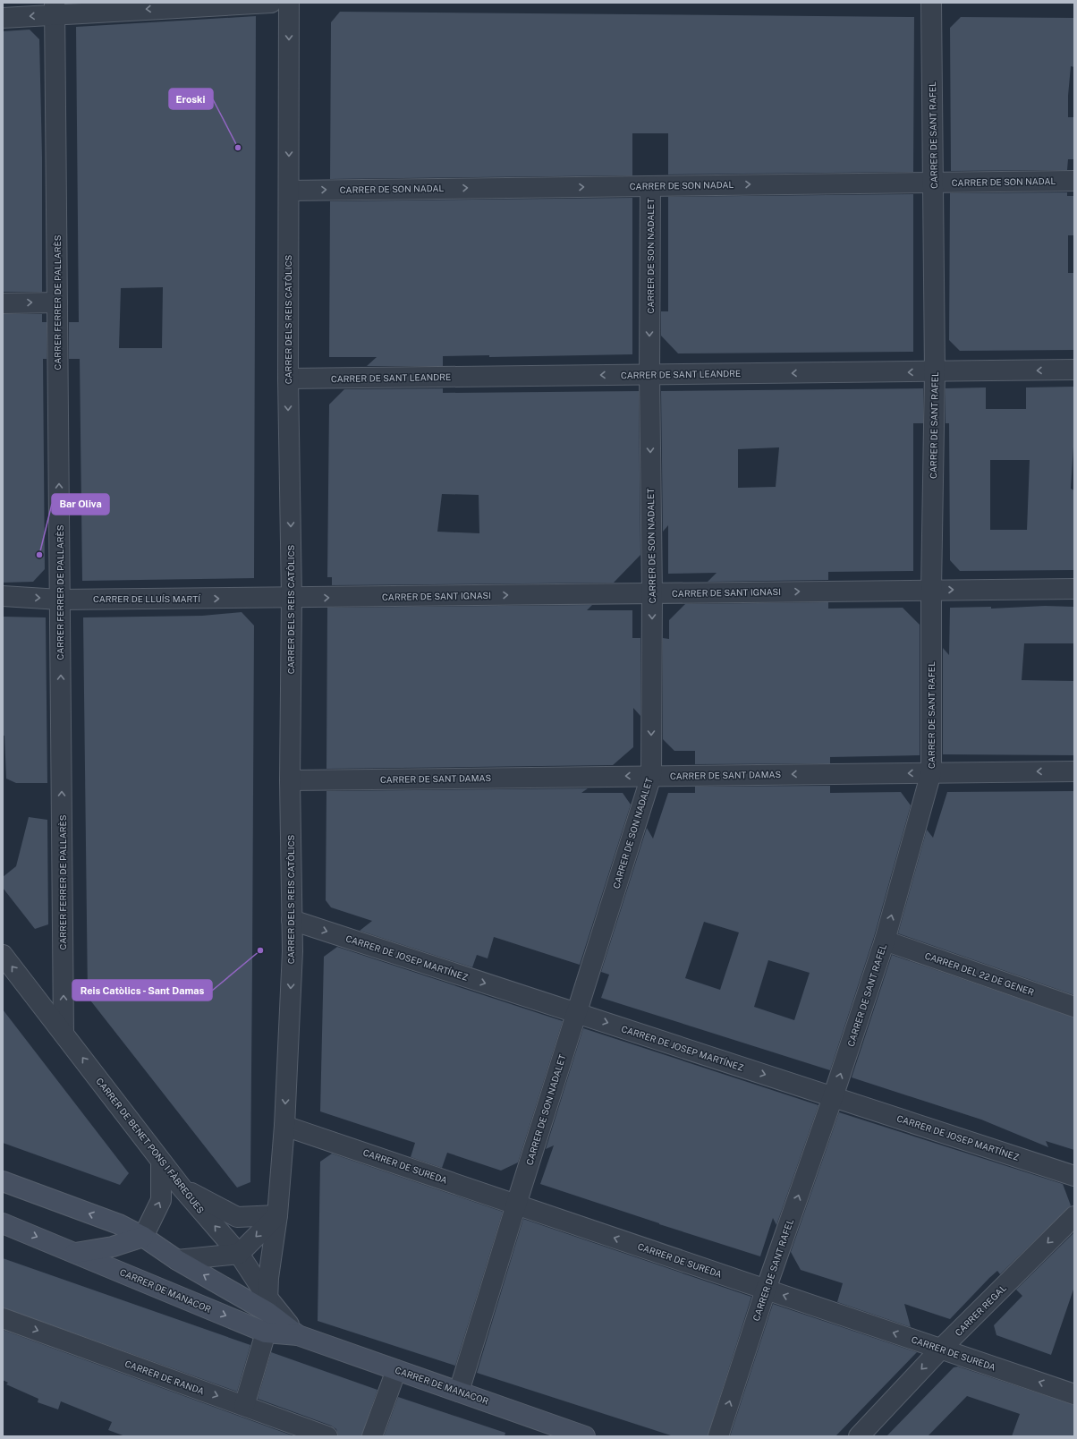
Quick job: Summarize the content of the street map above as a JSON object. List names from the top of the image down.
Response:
{
  "streets": {
    "main road": ["CARRER DE MANACOR"],
    "street": [
      "CARRER DE SANT RAFEL",
      "CARRER DE SON NADAL",
      "CARRER DE SON NADALET",
      "CARRER FERRER DE PALLARÈS",
      "CARRER DELS REIS CATÒLICS",
      "CARRER DE SANT LEANDRE",
      "CARRER DE SANT IGNASI",
      "CARRER DE LLUÍS MARTÍ",
      "CARRER DE SANT DAMAS",
      "CARRER DE JOSEP MARTÍNEZ",
      "CARRER DEL 22 DE GENER",
      "CARRER DE BENET PONS I FÀBREGUES",
      "CARRER DE SUREDA",
      "CARRER REGAL",
      "CARRER DE RANDA"
    ]
  },
  "crossings": [
    ["CARRER DE SANT RAFEL", "CARRER DE SON NADAL"],
    ["CARRER DE SANT RAFEL", "CARRER DE SANT LEANDRE"],
    ["CARRER DE SANT RAFEL", "CARRER DE SANT IGNASI"],
    ["CARRER DE SANT RAFEL", "CARRER DE SANT DAMAS"],
    ["CARRER DE SANT RAFEL", "CARRER DE JOSEP MARTÍNEZ"],
    ["CARRER DE SANT RAFEL", "CARRER DEL 22 DE GENER"],
    ["CARRER DE SANT RAFEL", "CARRER DE SUREDA"],
    ["CARRER DE SON NADAL", "CARRER DE SON NADALET"],
    ["CARRER DE SON NADAL", "CARRER DELS REIS CATÒLICS"],
    ["CARRER DE SON NADALET", "CARRER DE SANT LEANDRE"],
    ["CARRER DE SON NADALET", "CARRER DE SANT IGNASI"],
    ["CARRER DE SON NADALET", "CARRER DE SANT DAMAS"],
    ["CARRER DE SON NADALET", "CARRER DE JOSEP MARTÍNEZ"],
    ["CARRER DE SON NADALET", "CARRER DE SUREDA"],
    ["CARRER DE SON NADALET", "CARRER DE MANACOR"],
    ["CARRER FERRER DE PALLARÈS", "CARRER DE LLUÍS MARTÍ"],
    ["CARRER FERRER DE PALLARÈS", "CARRER DE BENET PONS I FÀBREGUES"],
    ["CARRER DELS REIS CATÒLICS", "CARRER DE SANT LEANDRE"],
    ["CARRER DELS REIS CATÒLICS", "CARRER DE SANT IGNASI"],
    ["CARRER DELS REIS CATÒLICS", "CARRER DE LLUÍS MARTÍ"],
    ["CARRER DELS REIS CATÒLICS", "CARRER DE SANT DAMAS"],
    ["CARRER DELS REIS CATÒLICS", "CARRER DE JOSEP MARTÍNEZ"],
    ["CARRER DELS REIS CATÒLICS", "CARRER DE BENET PONS I FÀBREGUES"],
    ["CARRER DELS REIS CATÒLICS", "CARRER DE SUREDA"],
    ["CARRER DELS REIS CATÒLICS", "CARRER DE MANACOR"],
    ["CARRER DELS REIS CATÒLICS", "CARRER DE RANDA"],
    ["CARRER DE SANT IGNASI", "CARRER DE LLUÍS MARTÍ"],
    ["CARRER DE BENET PONS I FÀBREGUES", "CARRER DE MANACOR"],
    ["CARRER DE SUREDA", "CARRER REGAL"]
  ],
  "one_way": [
    "CARRER DE SANT RAFEL",
    "CARRER DE SON NADAL",
    "CARRER DE SON NADALET",
    "CARRER FERRER DE PALLARÈS",
    "CARRER DELS REIS CATÒLICS",
    "CARRER DE SANT LEANDRE",
    "CARRER DE SANT IGNASI",
    "CARRER DE LLUÍS MARTÍ",
    "CARRER DE SANT DAMAS",
    "CARRER DE JOSEP MARTÍNEZ",
    "CARRER DE BENET PONS I FÀBREGUES",
    "CARRER DE SUREDA",
    "CARRER REGAL"
  ],
  "places": ["Eroski", "Bar Oliva", "Reis Catòlics - Sant Damas"]
}
